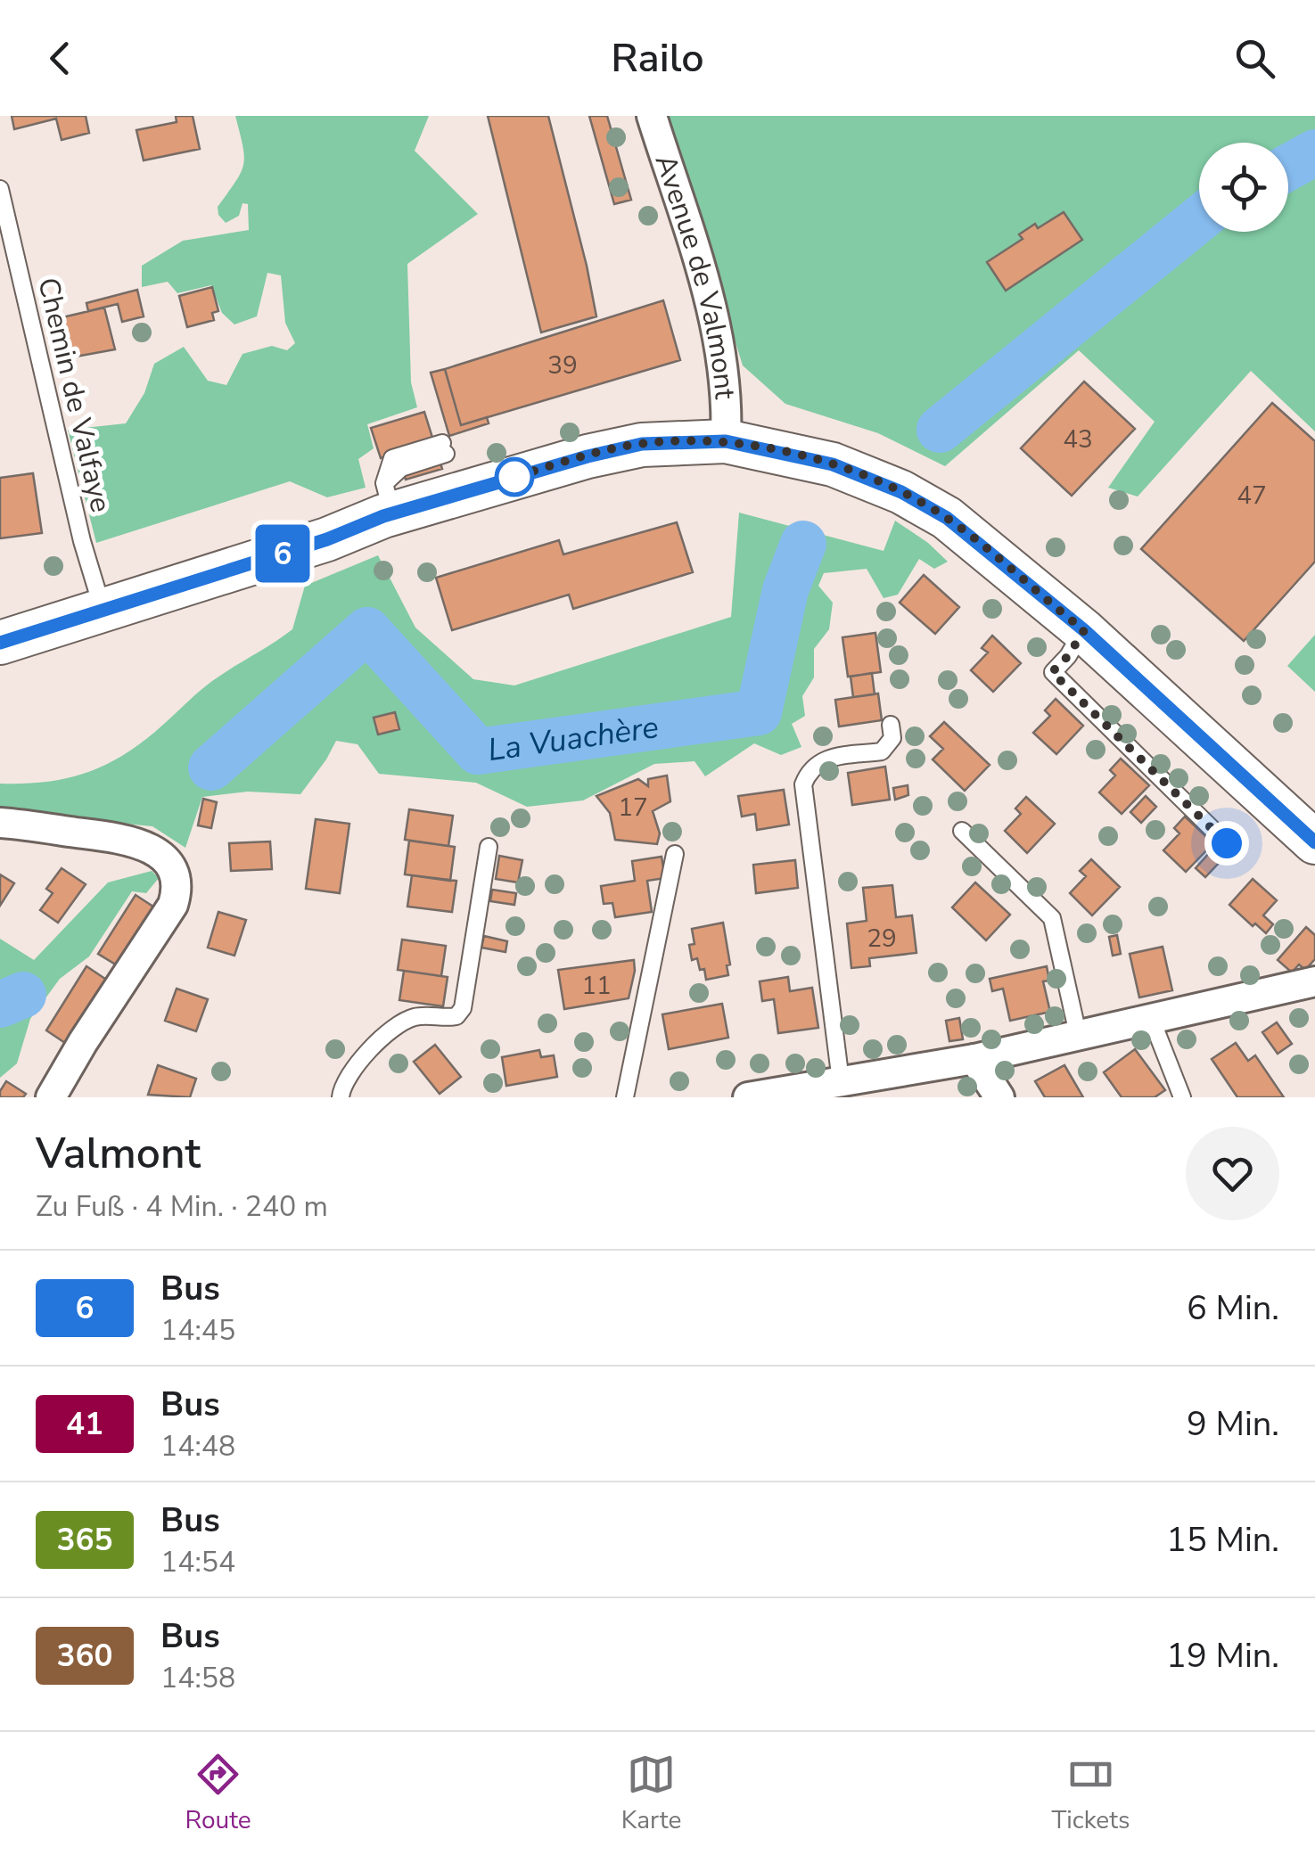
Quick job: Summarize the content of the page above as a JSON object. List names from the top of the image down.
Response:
{
  "streets": {
    "street": ["Avenue de Valmont"],
    "lane": ["Chemin de Valfaye"]
  },
  "water": ["La Vuachère"],
  "lines": ["bus line 6"],
  "house_numbers": [
    "39",
    "43",
    "47",
    "17",
    "29",
    "11"
  ],
  "page": {
    "header": "Railo",
    "on_map": "6",
    "heading": ["Valmont", "Zu Fuß · 4 Min. · 240 m"],
    "list": [
      {
        "mark": "6",
        "name": "Bus",
        "note": "14:45",
        "value": "6 Min."
      },
      {
        "mark": "41",
        "name": "Bus",
        "note": "14:48",
        "value": "9 Min."
      },
      {
        "mark": "365",
        "name": "Bus",
        "note": "14:54",
        "value": "15 Min."
      },
      {
        "mark": "360",
        "name": "Bus",
        "note": "14:58",
        "value": "19 Min."
      }
    ],
    "tabs": ["Route", "Karte", "Tickets"]
  }
}
